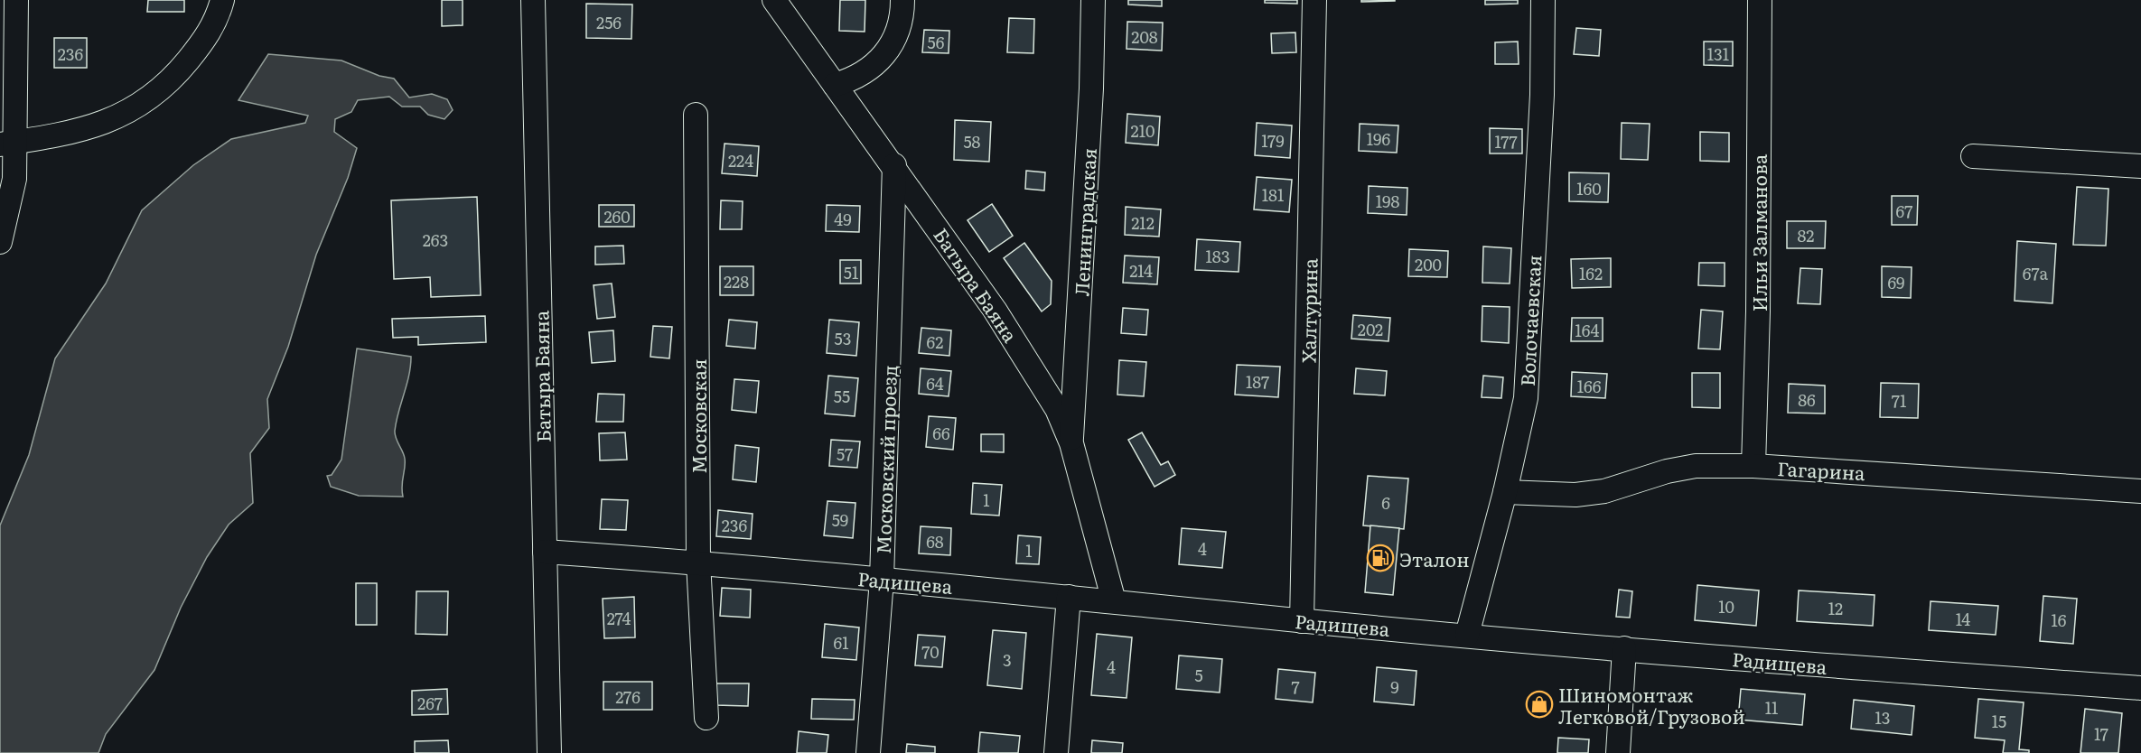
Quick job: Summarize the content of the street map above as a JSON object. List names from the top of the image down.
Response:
{
  "streets": {
    "street": [
      "Ленинградская",
      "Ильи Залманова",
      "Батыра Баяна",
      "Халтурина",
      "Волочаевская",
      "Московская",
      "Московский проезд",
      "Гагарина",
      "Радищева"
    ]
  },
  "crossings": [
    ["Ленинградская", "Батыра Баяна"],
    ["Ильи Залманова", "Гагарина"],
    ["Батыра Баяна", "Московский проезд"],
    ["Батыра Баяна", "Радищева"],
    ["Халтурина", "Радищева"],
    ["Волочаевская", "Гагарина"],
    ["Волочаевская", "Радищева"],
    ["Московская", "Радищева"],
    ["Московский проезд", "Радищева"]
  ],
  "places": {
    "fuel station": ["Эталон"],
    "shop": ["Шиномонтаж Легковой/Грузовой"]
  },
  "house_numbers": [
    "256",
    "208",
    "56",
    "236",
    "131",
    "210",
    "196",
    "179",
    "58",
    "177",
    "224",
    "160",
    "181",
    "198",
    "67",
    "260",
    "49",
    "212",
    "82",
    "263",
    "183",
    "200",
    "214",
    "51",
    "162",
    "67а",
    "228",
    "69",
    "202",
    "164",
    "53",
    "62",
    "187",
    "64",
    "166",
    "55",
    "86",
    "71",
    "66",
    "57",
    "1",
    "6",
    "59",
    "236",
    "68",
    "4",
    "1",
    "10",
    "12",
    "274",
    "14",
    "16",
    "61",
    "70",
    "3",
    "4",
    "5",
    "7",
    "9",
    "276",
    "267",
    "11",
    "13",
    "15",
    "17"
  ]
}
